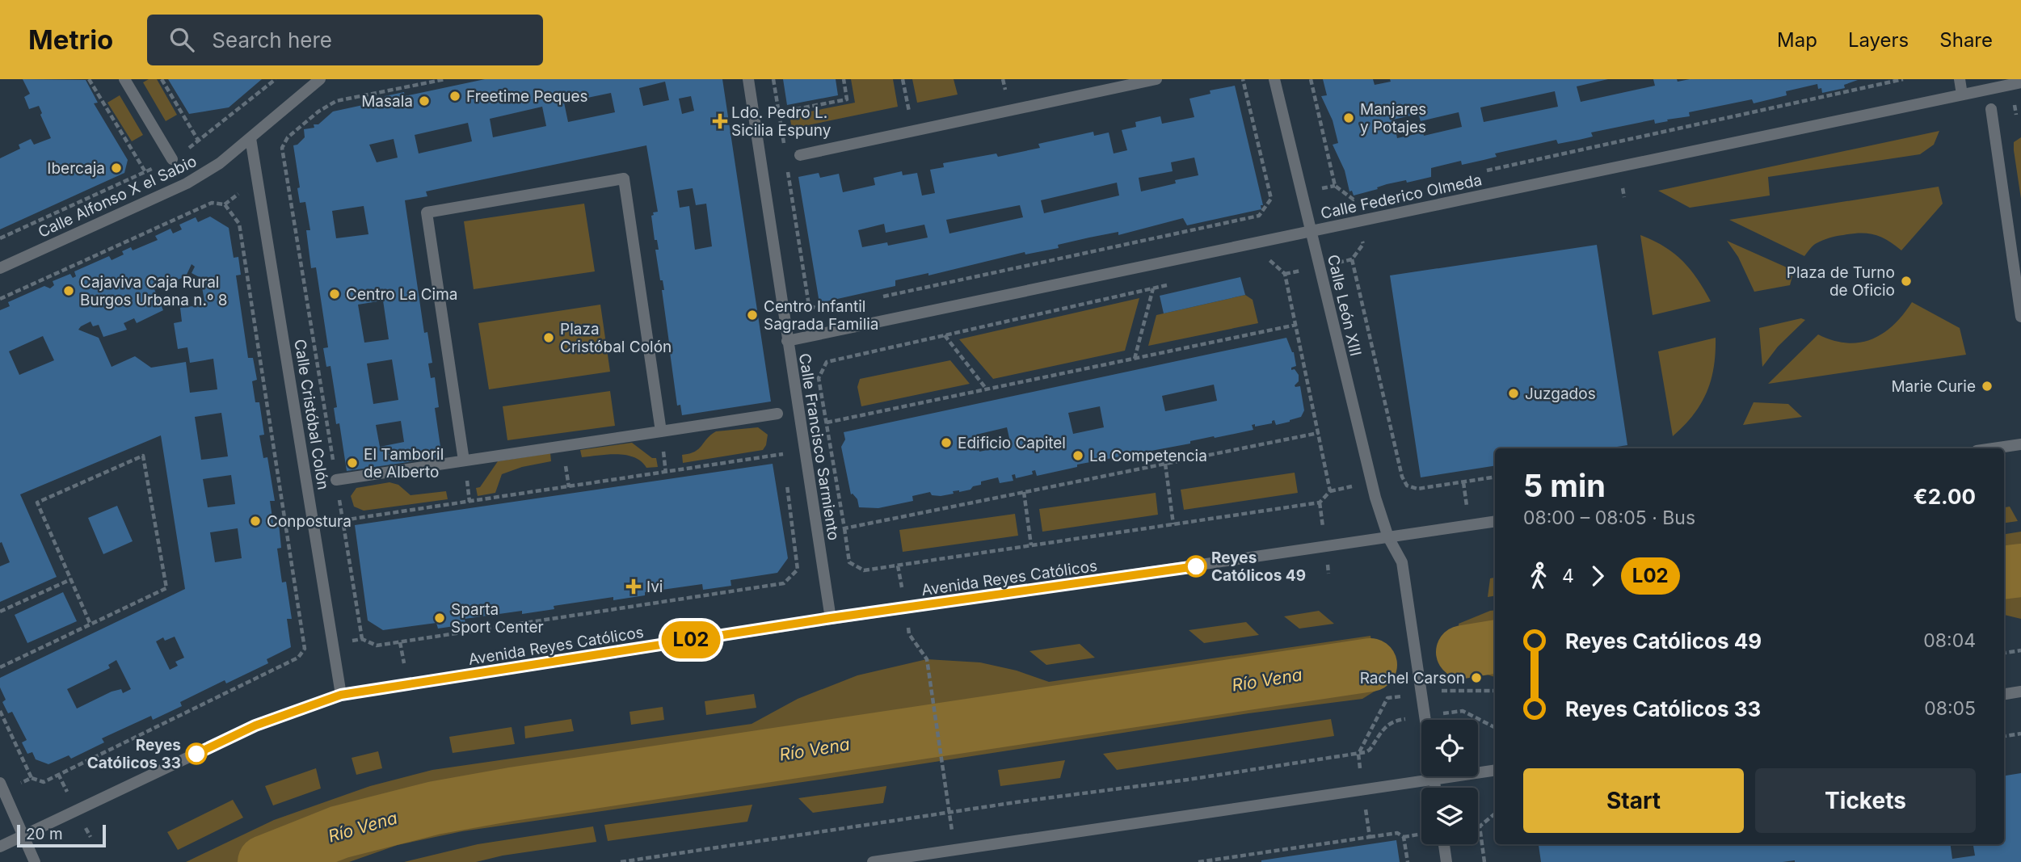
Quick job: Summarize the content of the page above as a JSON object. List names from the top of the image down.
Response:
{
  "streets": {
    "street": [
      "Calle Alfonso X el Sabio",
      "Calle Federico Olmeda",
      "Calle León XIII",
      "Calle Cristóbal Colón",
      "Calle Francisco Sarmiento",
      "Avenida Reyes Católicos"
    ]
  },
  "crossings": [
    ["Calle Alfonso X el Sabio", "Calle Cristóbal Colón"],
    ["Calle Federico Olmeda", "Calle León XIII"],
    ["Calle Federico Olmeda", "Calle Francisco Sarmiento"],
    ["Calle León XIII", "Avenida Reyes Católicos"],
    ["Calle Cristóbal Colón", "Avenida Reyes Católicos"],
    ["Calle Francisco Sarmiento", "Avenida Reyes Católicos"]
  ],
  "water": ["Río Vena"],
  "places": {
    "other": [
      "Freetime Peques",
      "Masala",
      "Manjares y Potajes",
      "Ibercaja",
      "Plaza de Turno de Oficio",
      "Cajaviva Caja Rural Burgos Urbana n.º 8",
      "Centro La Cima",
      "Centro Infantil Sagrada Familia",
      "Plaza Cristóbal Colón",
      "Marie Curie",
      "Juzgados",
      "Edificio Capitel",
      "La Competencia",
      "El Tamboril de Alberto",
      "Conpostura",
      "Reyes Católicos 49",
      "Sparta Sport Center",
      "Rachel Carson",
      "Reyes Católicos 33"
    ],
    "health": ["Ldo. Pedro L. Sicilia Espuny", "Ivi"]
  },
  "lines": ["bus line L02"],
  "scale_bar": "20 m",
  "page": {
    "header": "Metrio",
    "search": "Search here",
    "nav": ["Map", "Layers", "Share"],
    "on_map": "L02",
    "heading": ["5 min", "08:00 – 08:05 · Bus", "€2.00"],
    "legs": ["4", "L02"],
    "list": [
      {
        "name": "Reyes Católicos 49",
        "value": "08:04"
      },
      {
        "name": "Reyes Católicos 33",
        "value": "08:05"
      }
    ],
    "buttons": ["Start", "Tickets"],
    "scale": "20 m"
  }
}
